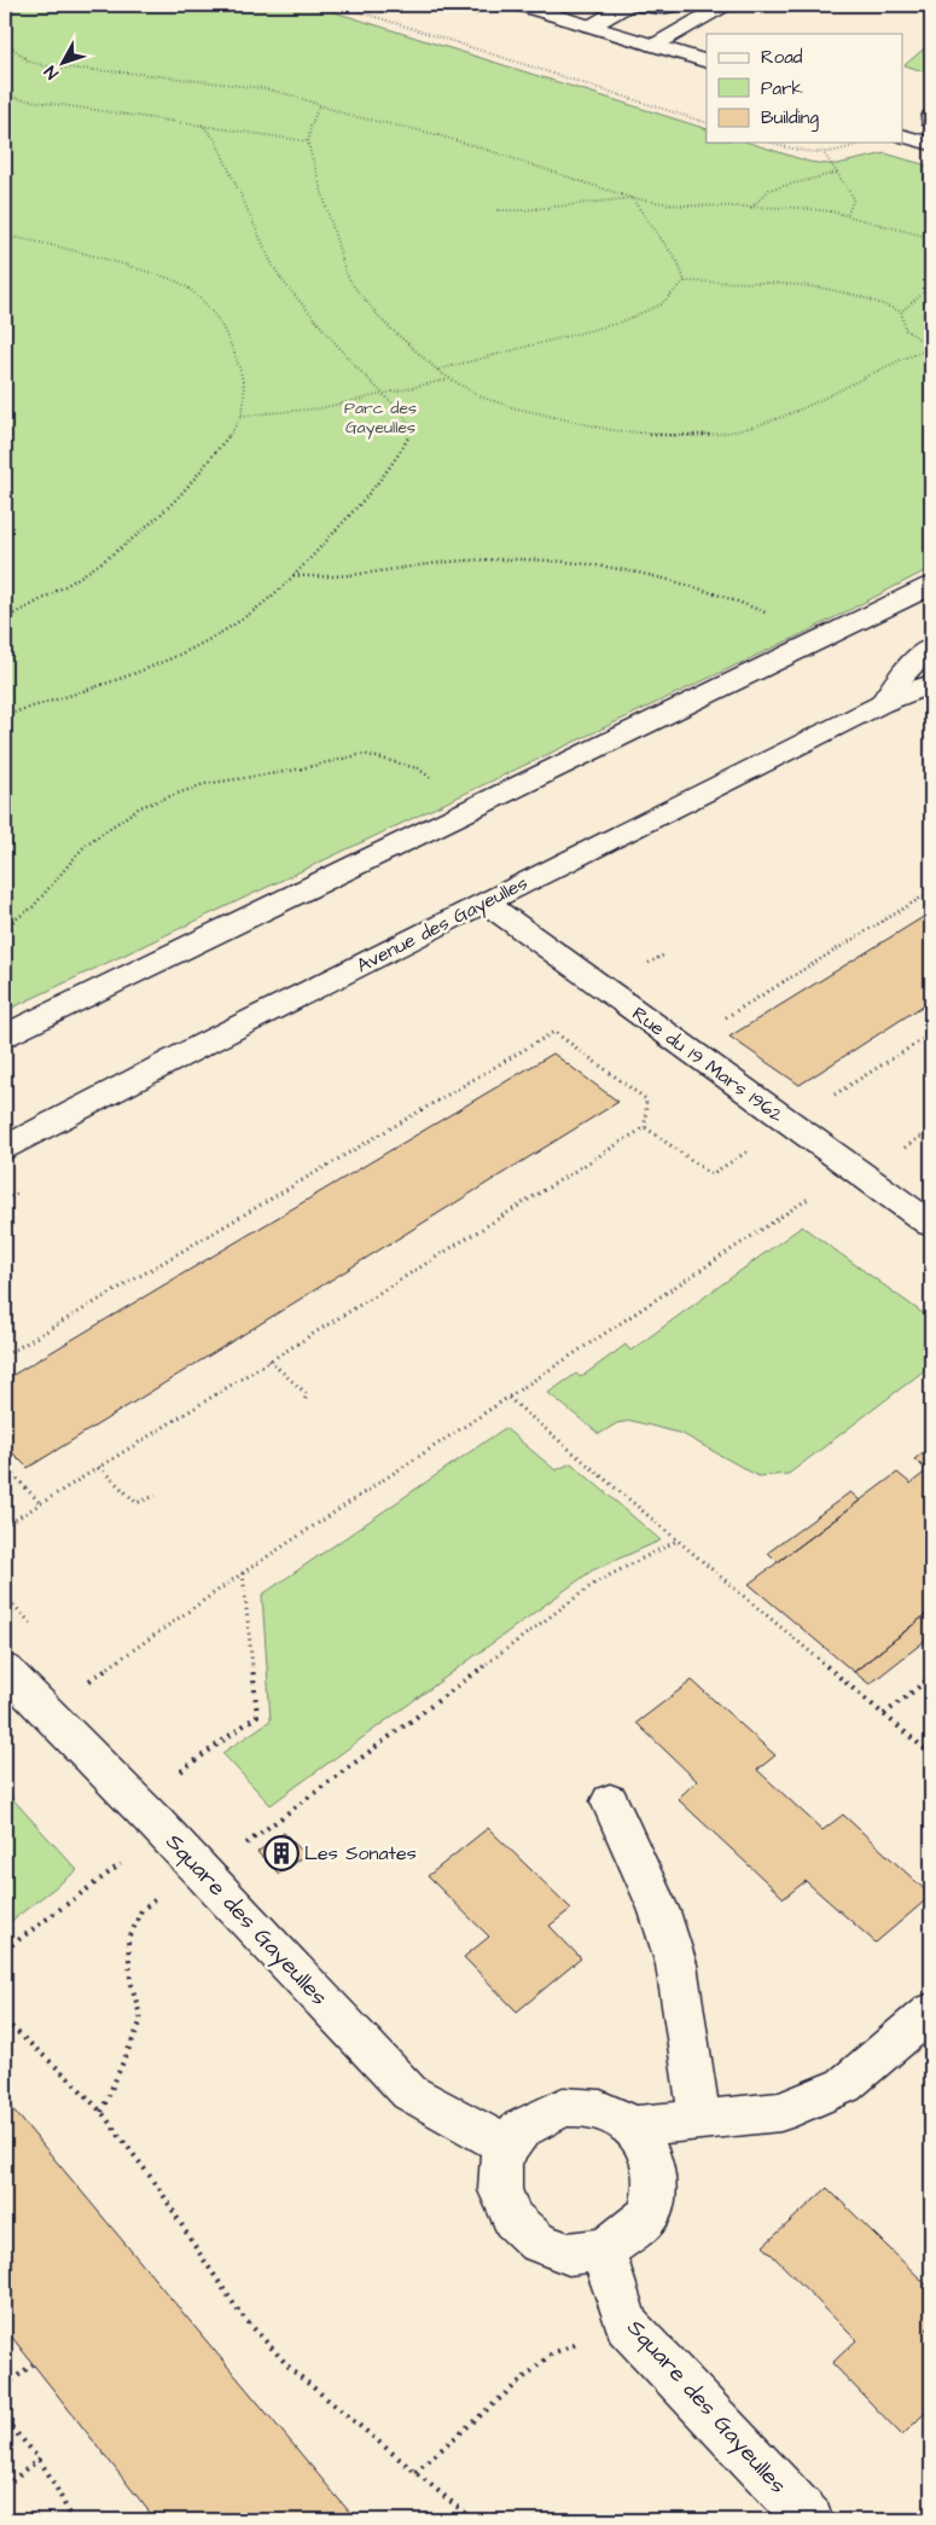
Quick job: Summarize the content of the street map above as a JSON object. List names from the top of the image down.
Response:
{
  "streets": {
    "street": ["Avenue des Gayeulles", "Rue du 19 Mars 1962", "Square des Gayeulles"]
  },
  "crossings": [
    ["Avenue des Gayeulles", "Rue du 19 Mars 1962"]
  ],
  "parks": ["Parc des Gayeulles"],
  "places": {
    "building": ["Les Sonates"]
  },
  "legend": ["Road", "Park", "Building"],
  "north": "bottom left"
}
